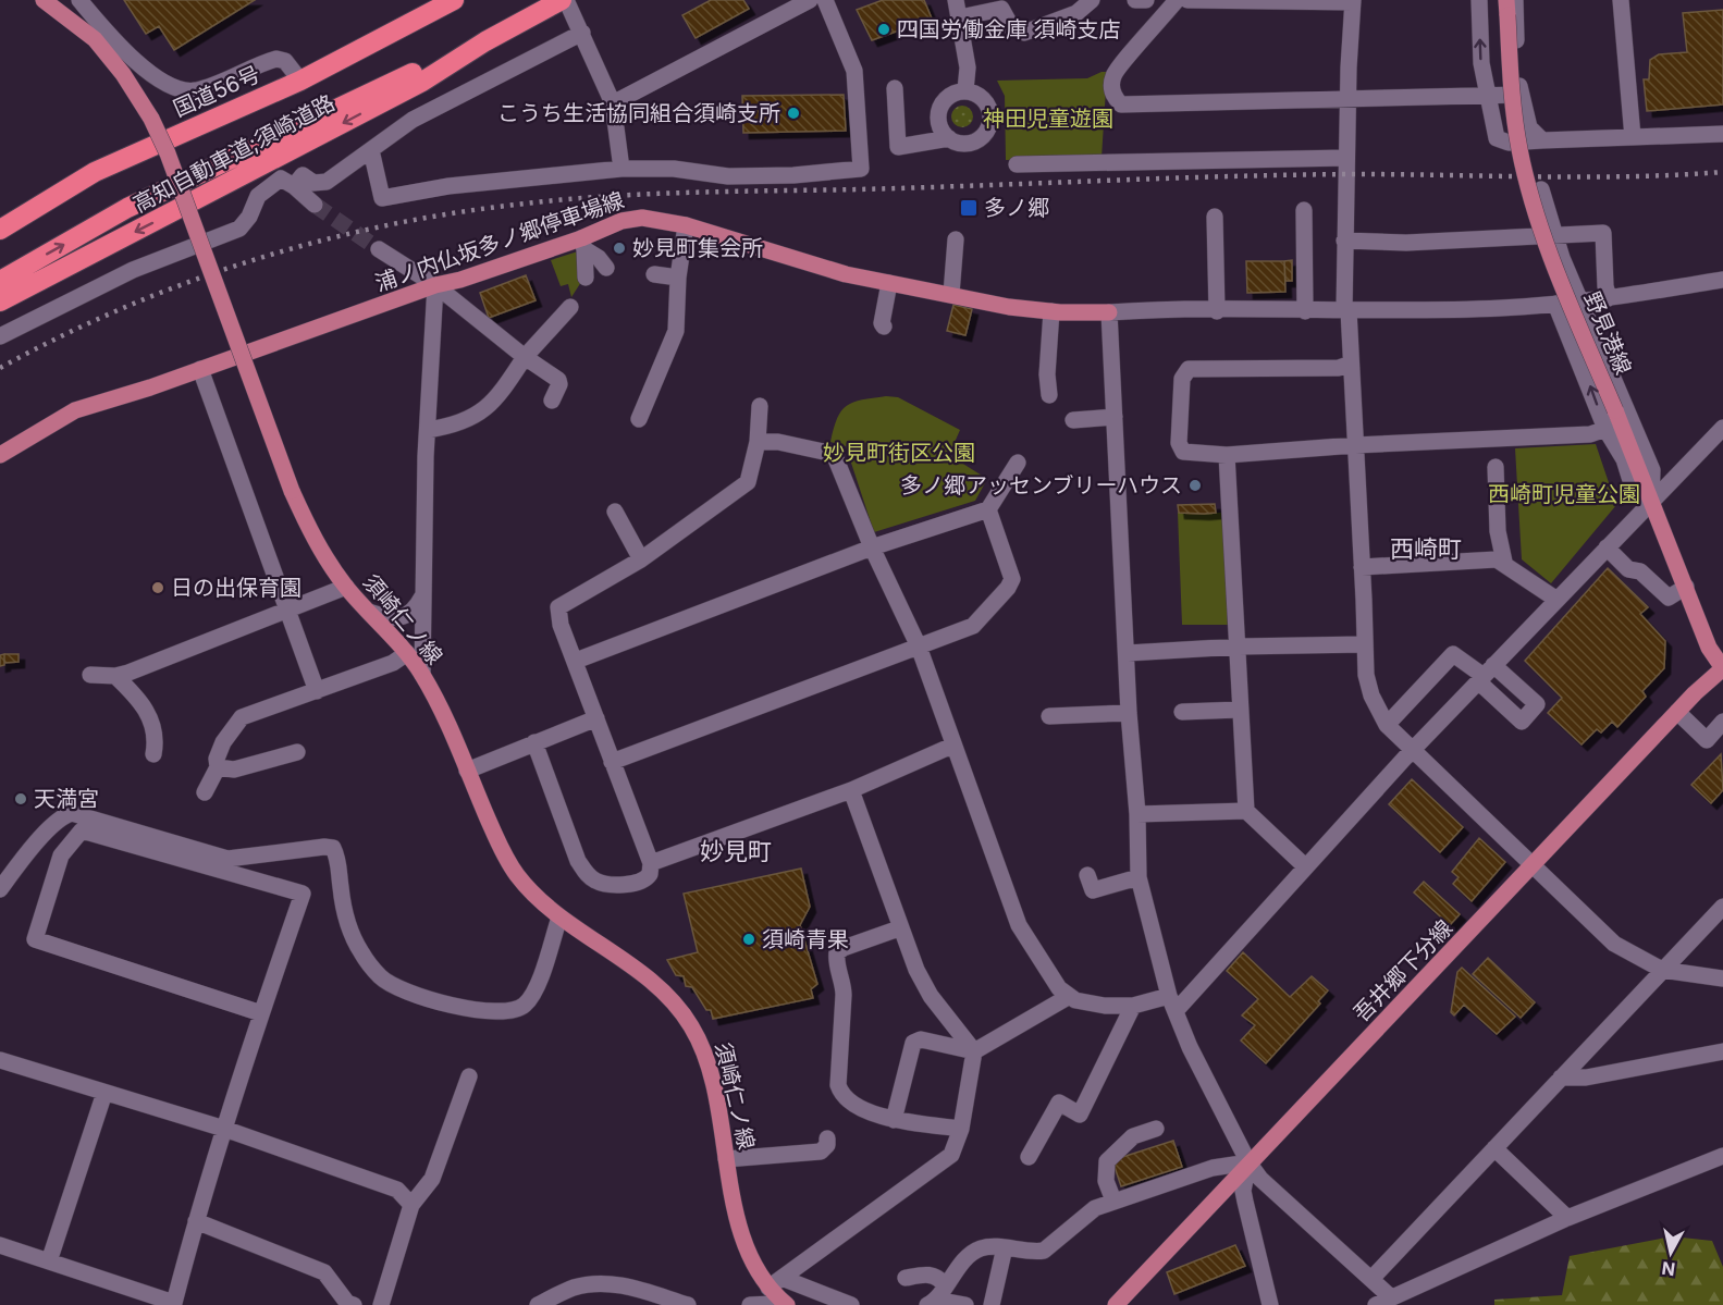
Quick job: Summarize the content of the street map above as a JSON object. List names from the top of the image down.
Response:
{
  "streets": {
    "highway": ["国道56号", "高知自動車道;須崎道路"],
    "main road": [
      "浦ノ内仏坂多ノ郷停車場線",
      "野見港線",
      "須崎仁ノ線",
      "吾井郷下分線"
    ]
  },
  "crossings": [
    ["野見港線", "吾井郷下分線"]
  ],
  "districts": ["西崎町", "妙見町"],
  "parks": ["神田児童遊園", "妙見町街区公園", "西崎町児童公園"],
  "places": {
    "other": [
      "四国労働金庫 須崎支店",
      "こうち生活協同組合須崎支所",
      "妙見町集会所",
      "多ノ郷アッセンブリーハウス",
      "日の出保育園",
      "天満宮",
      "須崎青果"
    ],
    "transit": ["多ノ郷"]
  },
  "north": "bottom"
}
